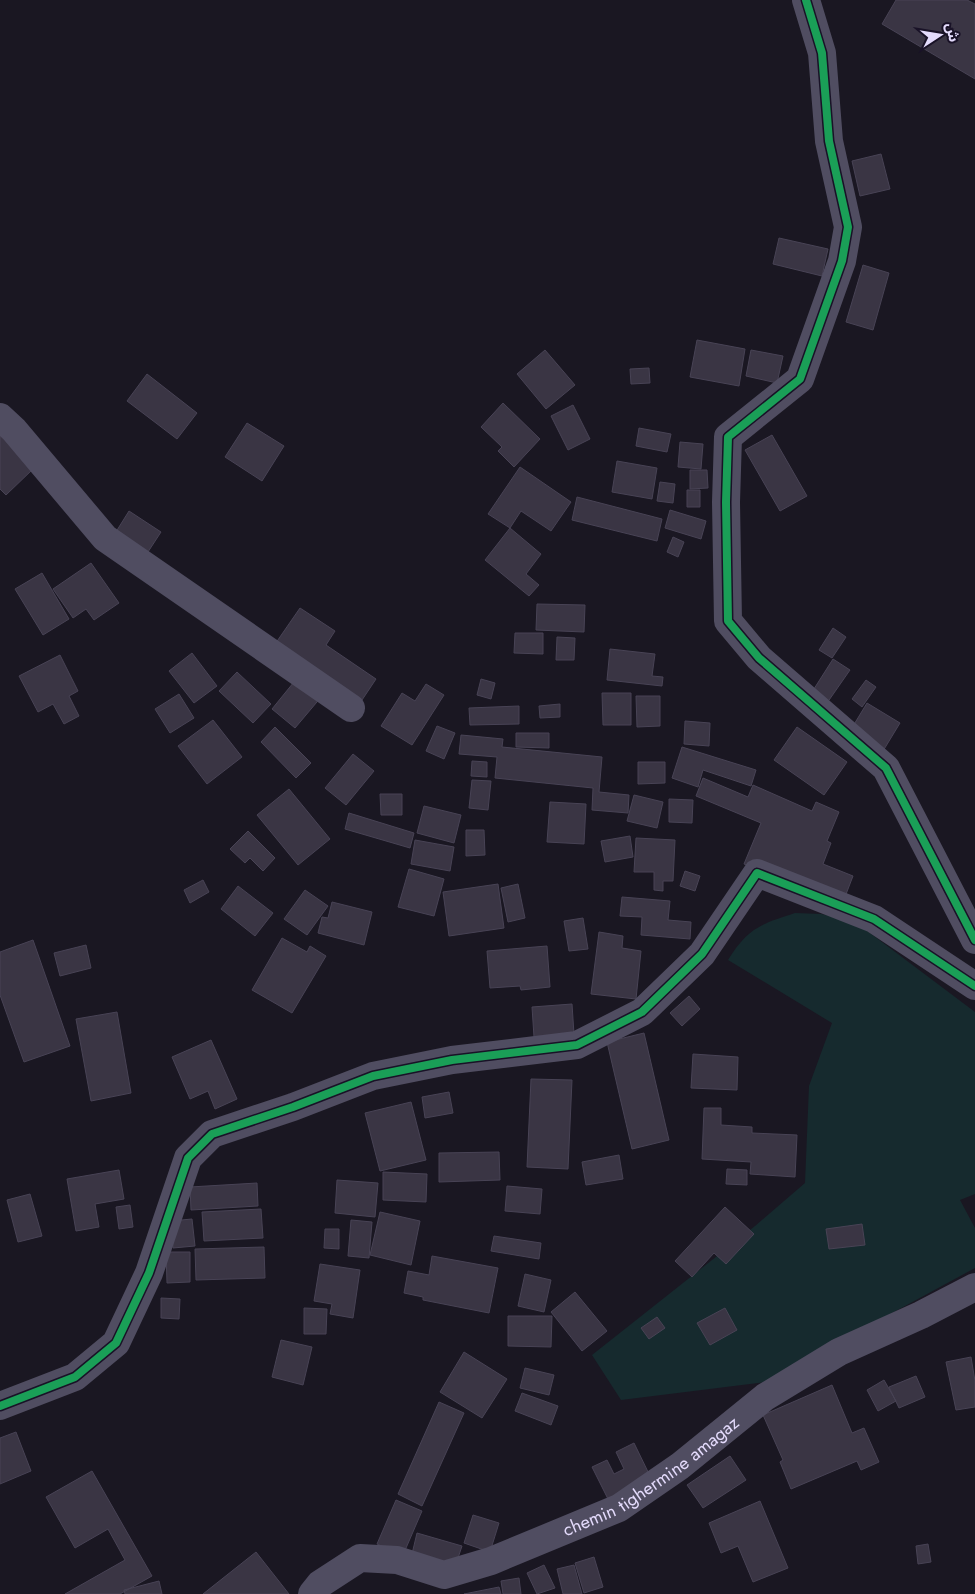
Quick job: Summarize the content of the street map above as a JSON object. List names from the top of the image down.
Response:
{
  "streets": {
    "street": ["chemin tighermine amagaz"]
  },
  "north": "right"
}
